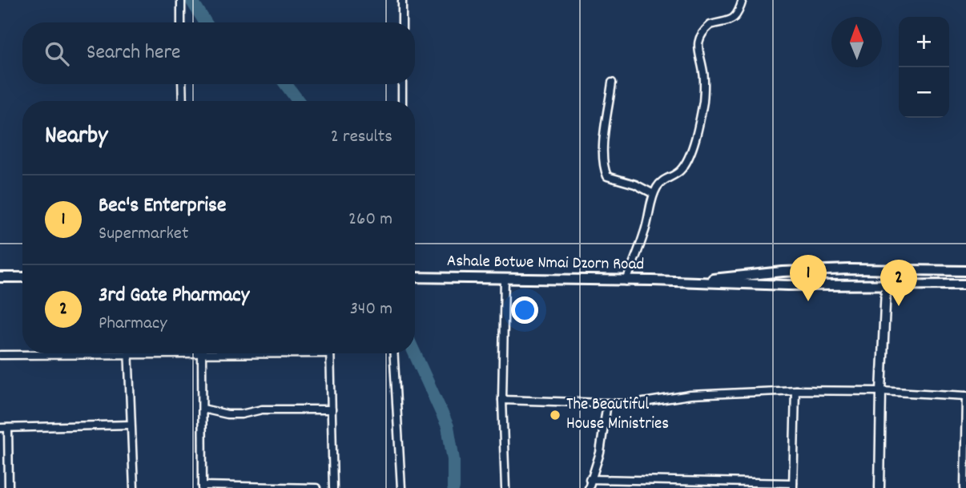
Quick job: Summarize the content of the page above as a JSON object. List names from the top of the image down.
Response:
{
  "streets": {
    "main road": ["Ashale Botwe Nmai Dzorn Road"]
  },
  "places": ["The Beautiful House Ministries"],
  "north": "top",
  "page": {
    "map_buttons": ["+", "−"],
    "search": "Search here",
    "heading": ["Nearby", "2 results"],
    "list": [
      {
        "mark": "1",
        "name": "Bec's Enterprise",
        "note": "Supermarket",
        "value": "260 m"
      },
      {
        "mark": "2",
        "name": "3rd Gate Pharmacy",
        "note": "Pharmacy",
        "value": "340 m"
      }
    ],
    "pins": ["1", "2"]
  }
}
